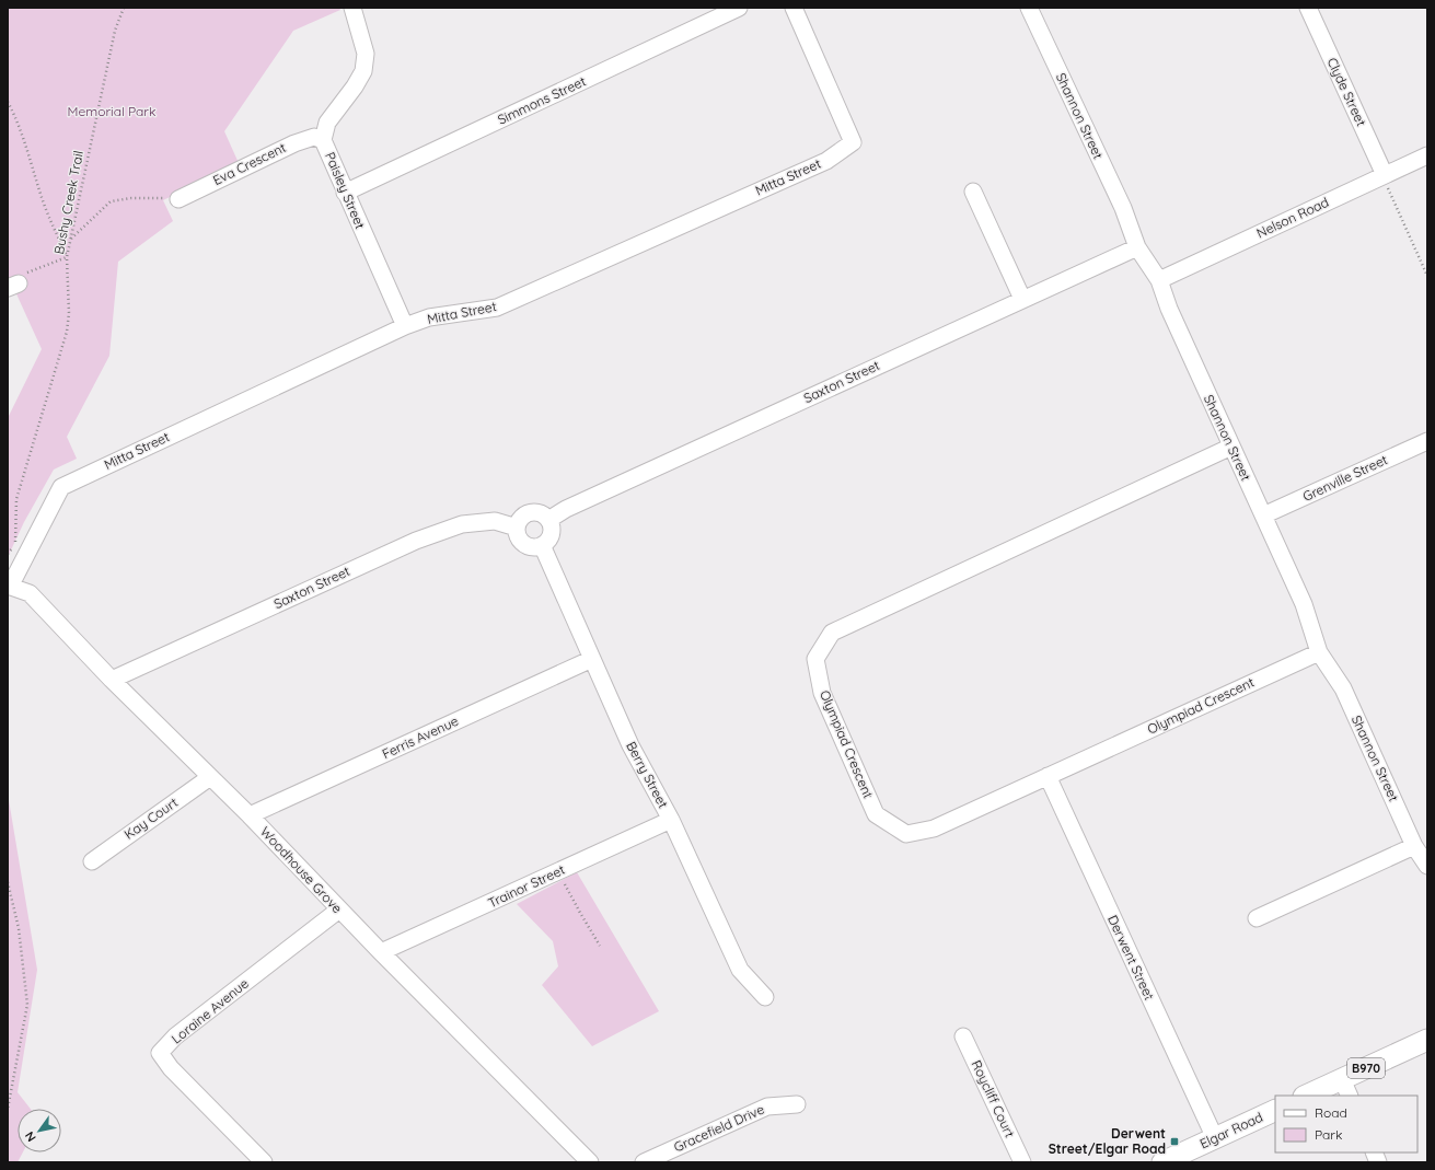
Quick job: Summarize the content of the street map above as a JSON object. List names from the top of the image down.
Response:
{
  "streets": {
    "main road": ["B970", "Elgar Road"],
    "street": [
      "Clyde Street",
      "Simmons Street",
      "Shannon Street",
      "Eva Crescent",
      "Mitta Street",
      "Paisley Street",
      "Nelson Road",
      "Saxton Street",
      "Grenville Street",
      "Olympiad Crescent",
      "Ferris Avenue",
      "Berry Street",
      "Kay Court",
      "Woodhouse Grove",
      "Trainor Street",
      "Derwent Street",
      "Loraine Avenue",
      "Roycliff Court",
      "Gracefield Drive"
    ],
    "path": ["Bushy Creek Trail"]
  },
  "crossings": [
    ["Clyde Street", "Nelson Road"],
    ["Simmons Street", "Paisley Street"],
    ["Shannon Street", "Nelson Road"],
    ["Shannon Street", "Saxton Street"],
    ["Shannon Street", "Grenville Street"],
    ["Shannon Street", "Olympiad Crescent"],
    ["Eva Crescent", "Paisley Street"],
    ["Mitta Street", "Paisley Street"],
    ["Mitta Street", "Woodhouse Grove"],
    ["Saxton Street", "Berry Street"],
    ["Saxton Street", "Woodhouse Grove"],
    ["Olympiad Crescent", "Derwent Street"],
    ["Ferris Avenue", "Berry Street"],
    ["Ferris Avenue", "Woodhouse Grove"],
    ["Berry Street", "Trainor Street"],
    ["Kay Court", "Woodhouse Grove"],
    ["Woodhouse Grove", "Trainor Street"],
    ["Woodhouse Grove", "Loraine Avenue"],
    ["Derwent Street", "Elgar Road"]
  ],
  "parks": ["Memorial Park"],
  "places": {
    "transit": ["Derwent Street/Elgar Road"]
  },
  "legend": ["Road", "Park"],
  "north": "bottom left"
}
